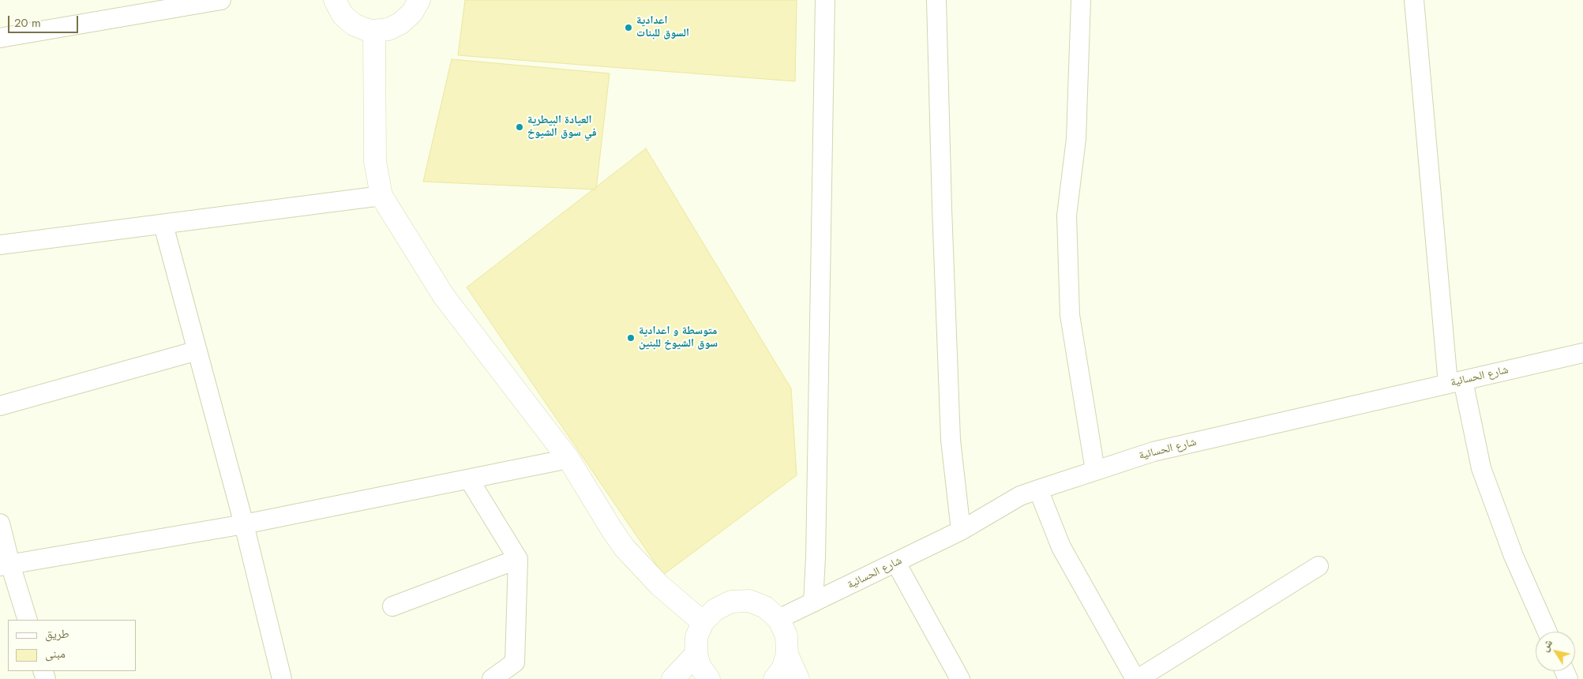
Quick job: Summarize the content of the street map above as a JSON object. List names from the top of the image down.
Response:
{
  "streets": {
    "street": ["شارع الحسائية"]
  },
  "places": ["اعدادية السوق للبنات", "العيادة البيطرية في سوق الشيوخ", "متوسطة و اعدادية سوق الشيوخ للبنين"],
  "legend": ["طريق", "مبنى"],
  "scale_bar": "20 m",
  "north": "top left"
}
